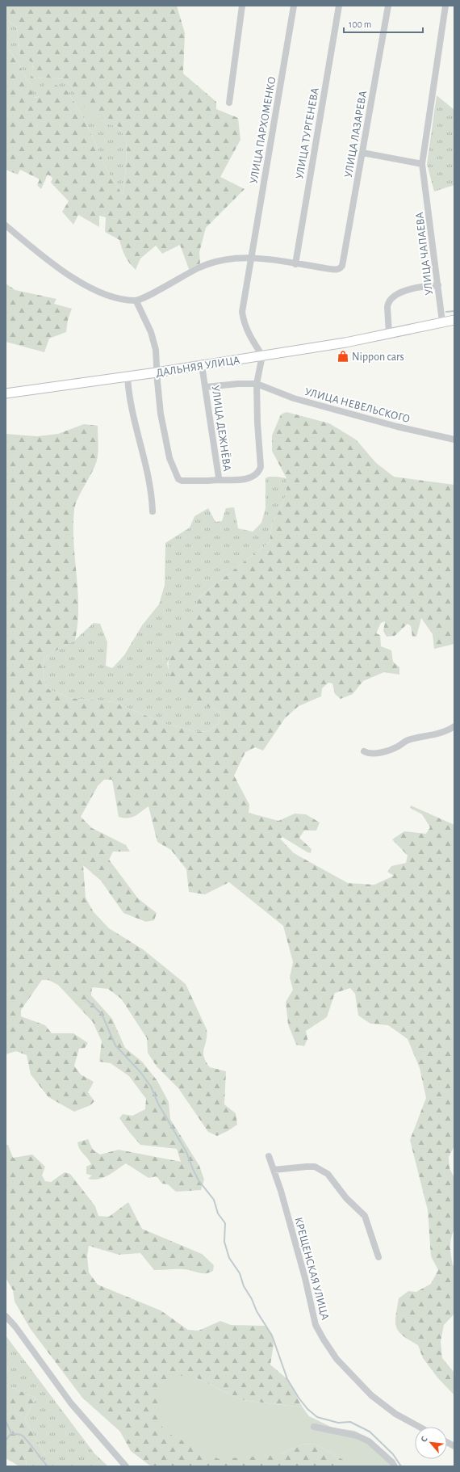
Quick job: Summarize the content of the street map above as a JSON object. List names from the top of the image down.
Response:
{
  "streets": {
    "main road": ["ДАЛЬНЯЯ УЛИЦА"],
    "street": [
      "УЛИЦА ПАРХОМЕНКО",
      "УЛИЦА ТУРГЕНЕВА",
      "УЛИЦА ЛАЗАРЕВА",
      "УЛИЦА ЧАПАЕВА",
      "УЛИЦА НЕВЕЛЬСКОГО",
      "УЛИЦА ДЕЖНЁВА",
      "КРЕЩЕНСКАЯ УЛИЦА"
    ]
  },
  "crossings": [
    ["УЛИЦА ПАРХОМЕНКО", "ДАЛЬНЯЯ УЛИЦА"],
    ["УЛИЦА ТУРГЕНЕВА", "УЛИЦА ЛАЗАРЕВА"],
    ["УЛИЦА ЧАПАЕВА", "ДАЛЬНЯЯ УЛИЦА"],
    ["ДАЛЬНЯЯ УЛИЦА", "УЛИЦА ДЕЖНЁВА"]
  ],
  "places": {
    "shop": ["Nippon cars"]
  },
  "scale_bar": "100 m",
  "north": "top left"
}
